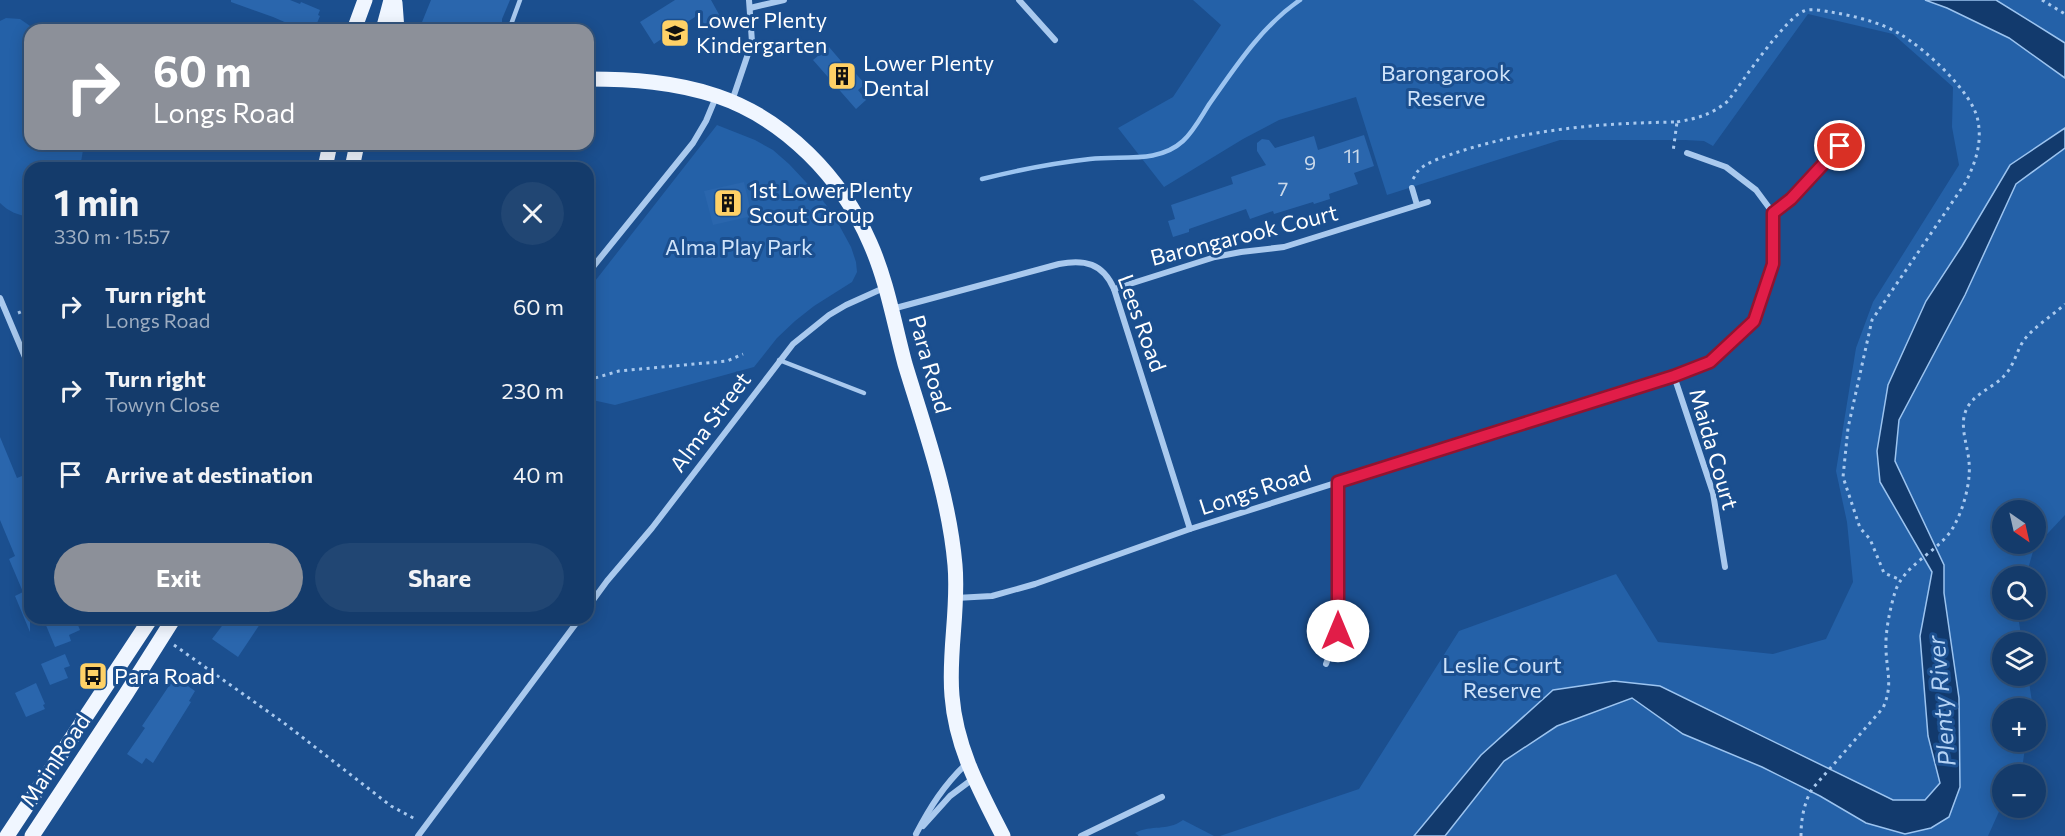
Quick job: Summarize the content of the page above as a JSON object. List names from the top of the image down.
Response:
{
  "streets": {
    "main road": ["Para Road", "Main Road"],
    "street": [
      "Barongarook Court",
      "Lees Road",
      "Alma Street",
      "Maida Court",
      "Longs Road"
    ]
  },
  "crossings": [
    ["Barongarook Court", "Lees Road"],
    ["Lees Road", "Para Road"],
    ["Lees Road", "Longs Road"],
    ["Para Road", "Alma Street"],
    ["Para Road", "Longs Road"],
    ["Maida Court", "Longs Road"]
  ],
  "water": ["Plenty River"],
  "parks": ["Barongarook Reserve", "Alma Play Park", "Leslie Court Reserve"],
  "places": {
    "school or university": ["Lower Plenty Kindergarten"],
    "building": ["Lower Plenty Dental", "1st Lower Plenty Scout Group"],
    "bus stop": ["Para Road"]
  },
  "house_numbers": ["11", "9", "7"],
  "north": "bottom right",
  "page": {
    "turn": ["60 m", "Longs Road"],
    "heading": ["1 min", "330 m · 15:57"],
    "list": [
      {
        "name": "Turn right",
        "note": "Longs Road",
        "value": "60 m"
      },
      {
        "name": "Turn right",
        "note": "Towyn Close",
        "value": "230 m"
      },
      {
        "name": "Arrive at destination",
        "value": "40 m"
      }
    ],
    "map_buttons": ["+", "−"],
    "buttons": ["Exit", "Share"]
  }
}
